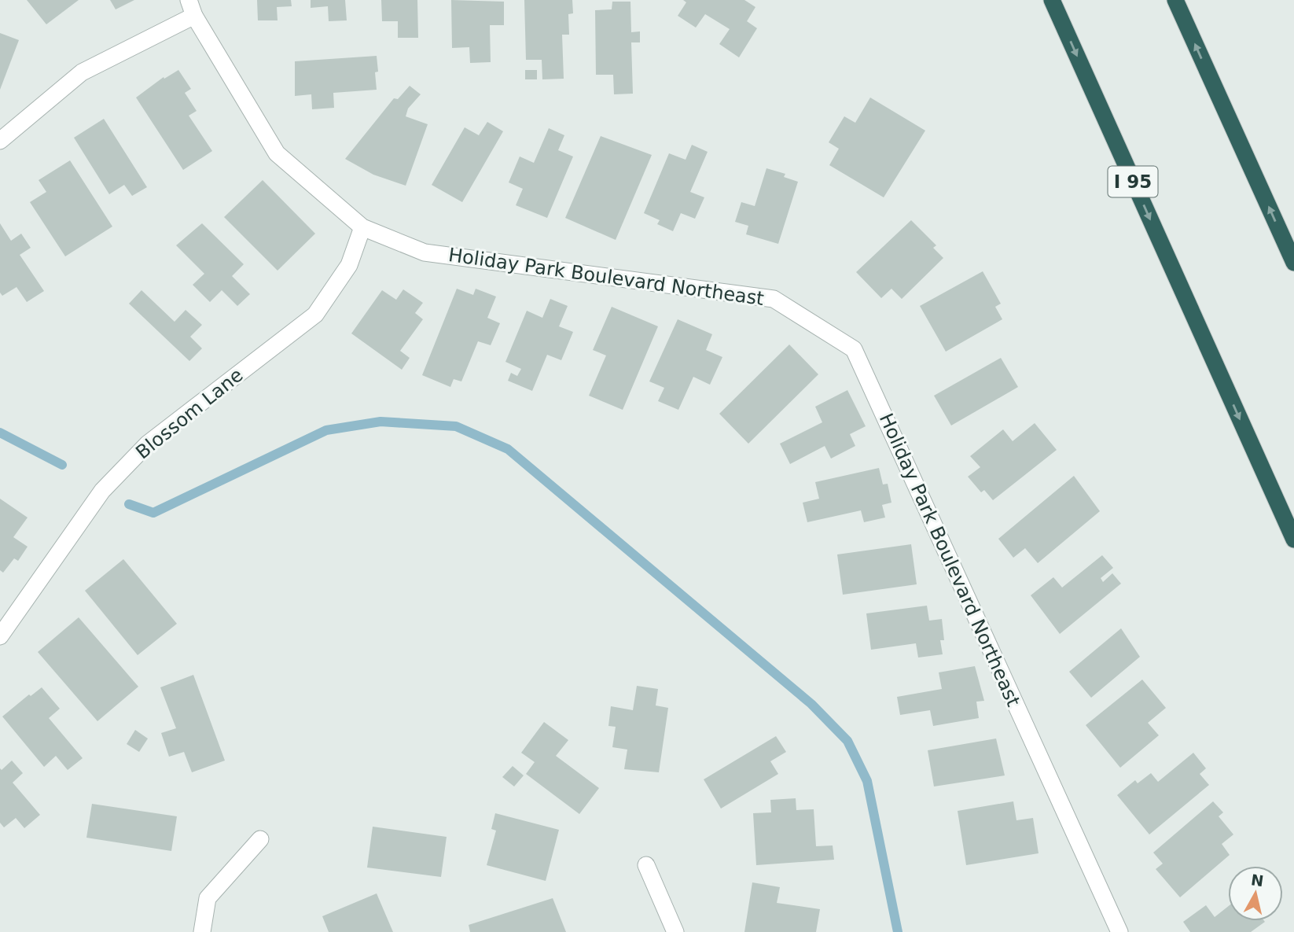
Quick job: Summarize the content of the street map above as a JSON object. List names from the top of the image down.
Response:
{
  "streets": {
    "highway": ["I 95"],
    "street": ["Holiday Park Boulevard Northeast", "Blossom Lane"]
  },
  "crossings": [
    ["Holiday Park Boulevard Northeast", "Blossom Lane"]
  ],
  "north": "top"
}
